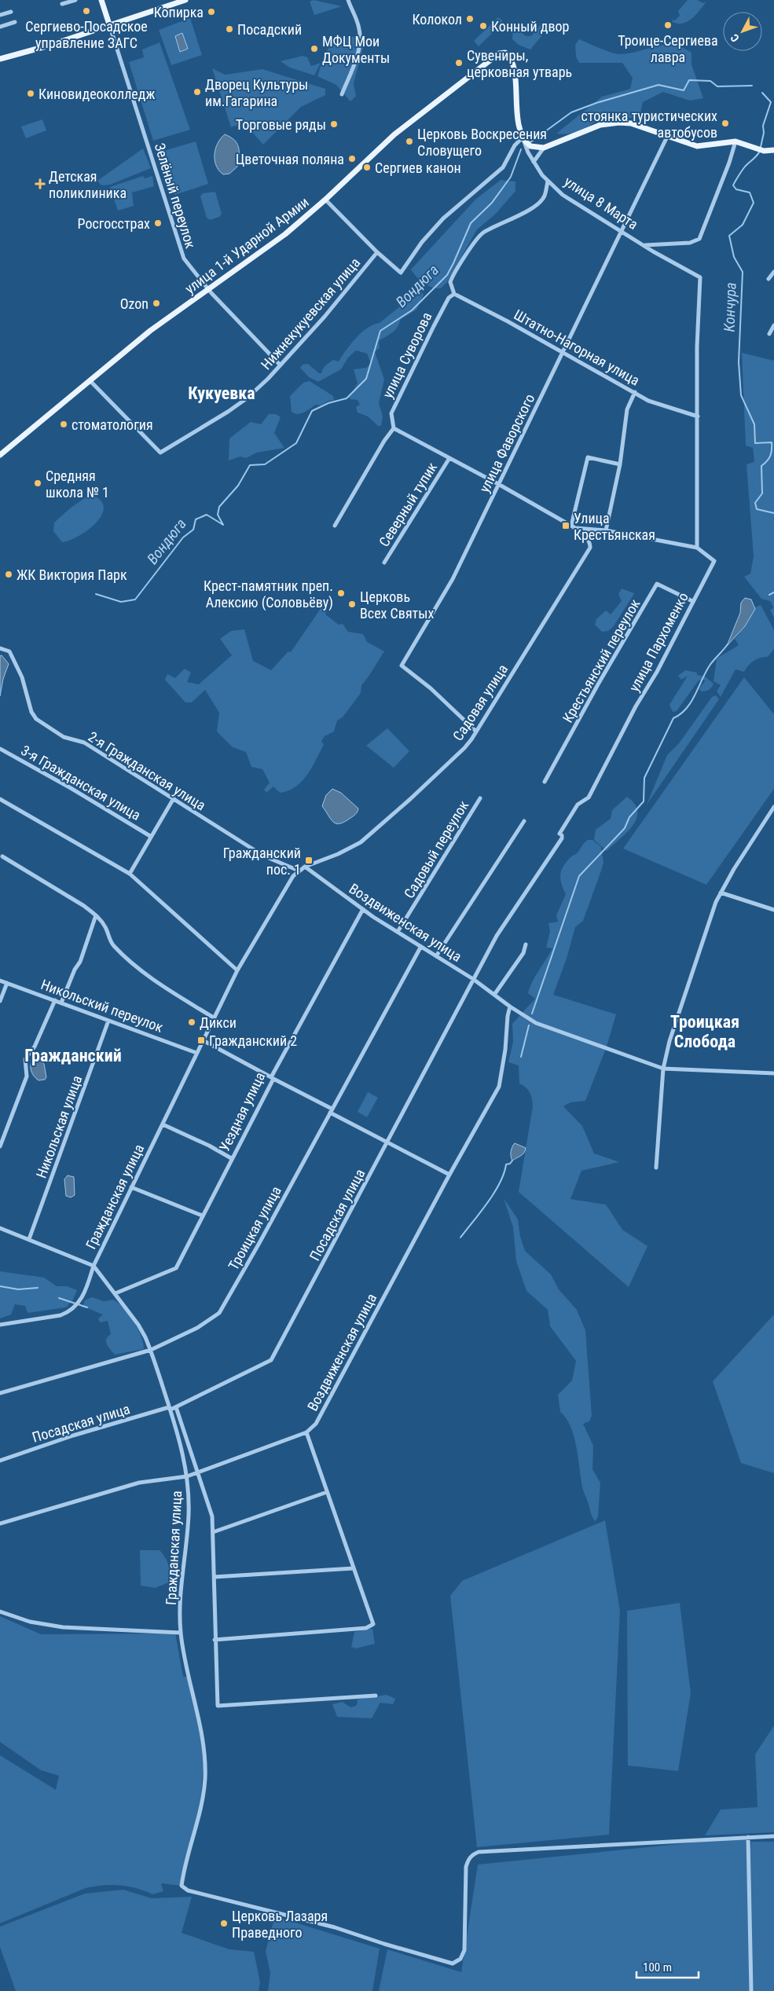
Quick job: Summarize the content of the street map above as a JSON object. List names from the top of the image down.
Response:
{
  "streets": {
    "main road": ["улица 8 Марта", "улица 1-й Ударной Армии"],
    "street": [
      "Зелёный переулок",
      "Нижнекукуевская улица",
      "Штатно-Нагорная улица",
      "улица Суворова",
      "улица Фаворского",
      "Северный тупик",
      "улица Пархоменко",
      "Крестьянский переулок",
      "Садовая улица",
      "2-я Гражданская улица",
      "3-я Гражданская улица",
      "Садовый переулок",
      "Воздвиженская улица",
      "Никольский переулок",
      "Уездная улица",
      "Никольская улица",
      "Гражданская улица",
      "Посадская улица",
      "Троицкая улица"
    ]
  },
  "crossings": [
    ["Зелёный переулок", "улица 1-й Ударной Армии"],
    ["Зелёный переулок", "Нижнекукуевская улица"],
    ["улица 8 Марта", "улица 1-й Ударной Армии"],
    ["улица 8 Марта", "Штатно-Нагорная улица"],
    ["улица 8 Марта", "улица Фаворского"],
    ["улица 1-й Ударной Армии", "Нижнекукуевская улица"],
    ["Штатно-Нагорная улица", "улица Суворова"],
    ["Штатно-Нагорная улица", "улица Фаворского"],
    ["улица Фаворского", "Садовая улица"],
    ["улица Пархоменко", "Крестьянский переулок"],
    ["улица Пархоменко", "Воздвиженская улица"],
    ["улица Пархоменко", "Посадская улица"],
    ["Садовая улица", "2-я Гражданская улица"],
    ["Садовая улица", "Воздвиженская улица"],
    ["Садовая улица", "Гражданская улица"],
    ["Садовый переулок", "Воздвиженская улица"],
    ["Воздвиженская улица", "Уездная улица"],
    ["Воздвиженская улица", "Гражданская улица"],
    ["Воздвиженская улица", "Посадская улица"],
    ["Воздвиженская улица", "Троицкая улица"],
    ["Никольский переулок", "Никольская улица"],
    ["Никольский переулок", "Гражданская улица"],
    ["Уездная улица", "Гражданская улица"],
    ["Гражданская улица", "Посадская улица"],
    ["Гражданская улица", "Троицкая улица"]
  ],
  "districts": ["Кукуевка", "Троицкая Слобода", "Гражданский"],
  "water": ["Вондюга", "Кончура"],
  "places": {
    "other": [
      "Сергиево-Посадское управление ЗАГС",
      "Копирка",
      "Колокол",
      "Троице-Сергиева лавра",
      "Конный двор",
      "Посадский",
      "МФЦ Мои Документы",
      "Сувениры, церковная утварь",
      "Дворец Культуры им.Гагарина",
      "Киновидеоколледж",
      "стоянка туристических автобусов",
      "Торговые ряды",
      "Церковь Воскресения Словущего",
      "Цветочная поляна",
      "Сергиев канон",
      "Росгосстрах",
      "Ozon",
      "стоматология",
      "Средняя школа № 1",
      "ЖК Виктория Парк",
      "Крест-памятник преп. Алексию (Соловьёву)",
      "Церковь Всех Святых",
      "Дикси",
      "Церковь Лазаря Праведного"
    ],
    "health": ["Детская поликлиника"],
    "transit": ["Улица Крестьянская", "Гражданский пос. 1", "Гражданский 2"]
  },
  "scale_bar": "100 m",
  "north": "bottom left"
}
